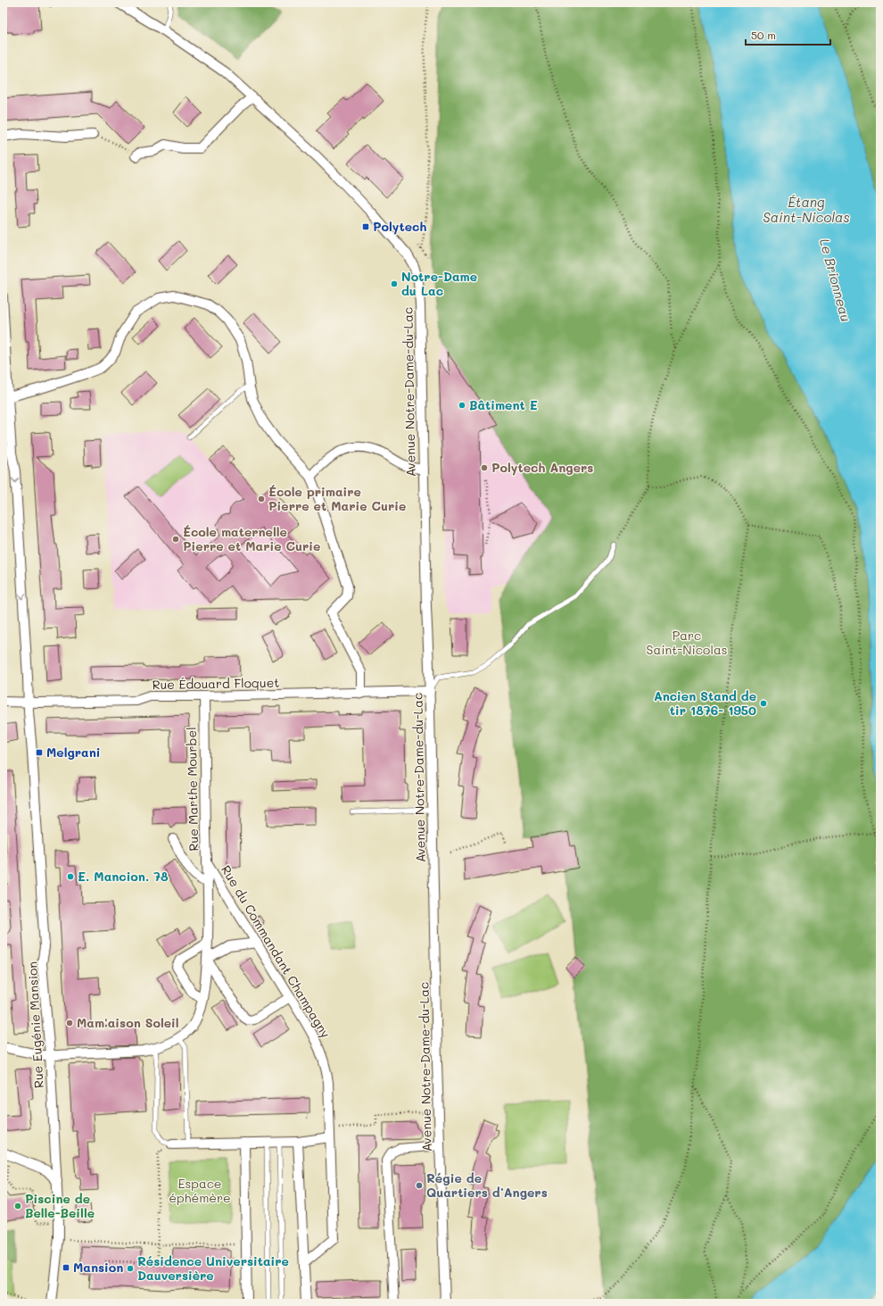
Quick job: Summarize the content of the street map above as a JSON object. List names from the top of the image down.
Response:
{
  "streets": {
    "street": [
      "Avenue Notre-Dame-du-Lac",
      "Rue Édouard Floquet",
      "Rue Marthe Mourbel",
      "Rue du Commandant Champagny",
      "Rue Eugénie Mansion"
    ]
  },
  "crossings": [
    ["Avenue Notre-Dame-du-Lac", "Rue Édouard Floquet"],
    ["Rue Édouard Floquet", "Rue Marthe Mourbel"],
    ["Rue Édouard Floquet", "Rue Eugénie Mansion"],
    ["Rue Marthe Mourbel", "Rue du Commandant Champagny"],
    ["Rue Marthe Mourbel", "Rue Eugénie Mansion"]
  ],
  "water": ["Étang Saint-Nicolas", "Le Brionneau"],
  "parks": ["Parc Saint-Nicolas", "Espace éphémère"],
  "places": {
    "transit": ["Polytech", "Melgrani", "Mansion"],
    "other": [
      "Notre-Dame du Lac",
      "Bâtiment E",
      "Polytech Angers",
      "École primaire Pierre et Marie Curie",
      "École maternelle Pierre et Marie Curie",
      "Ancien Stand de tir 1876- 1950",
      "E. Mancion. 78",
      "Mam'aison Soleil",
      "Régie de Quartiers d’Angers",
      "Piscine de Belle-Beille",
      "Résidence Universitaire Dauversière"
    ]
  },
  "scale_bar": "50 m"
}
